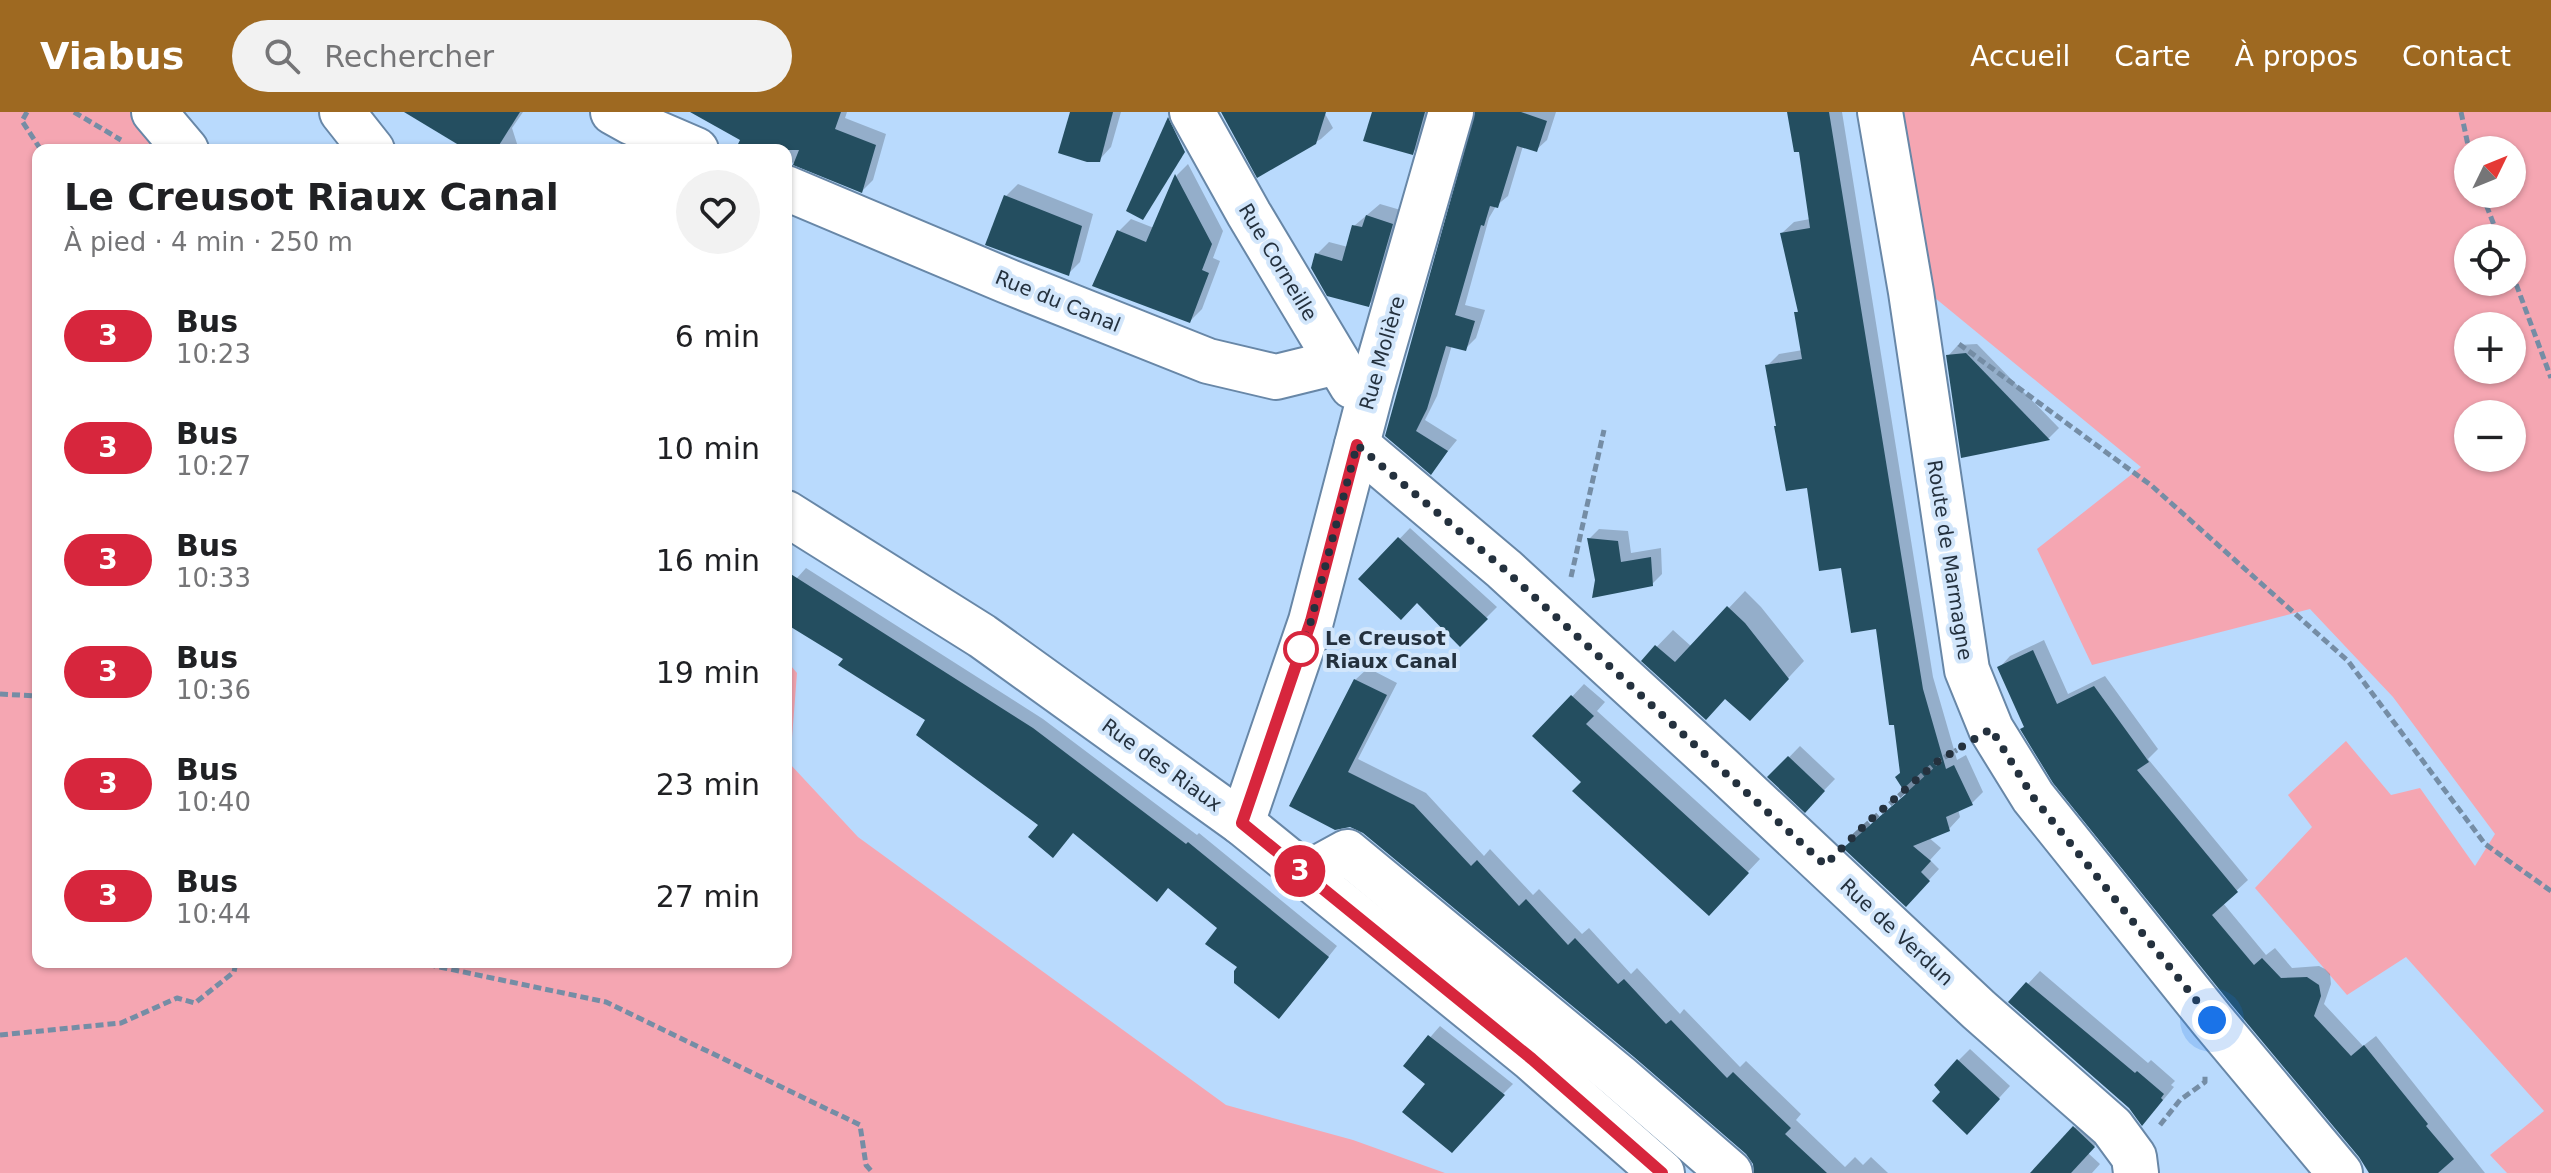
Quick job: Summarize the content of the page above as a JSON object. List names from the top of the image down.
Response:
{
  "streets": {
    "street": [
      "Rue Corneille",
      "Rue du Canal",
      "Rue Molière",
      "Route de Marmagne",
      "Rue des Riaux",
      "Rue de Verdun"
    ]
  },
  "crossings": [
    ["Rue Corneille", "Rue du Canal"],
    ["Rue Corneille", "Rue Molière"],
    ["Rue Corneille", "Rue de Verdun"],
    ["Rue Molière", "Rue des Riaux"],
    ["Rue Molière", "Rue de Verdun"]
  ],
  "places": ["Le Creusot Riaux Canal"],
  "lines": ["bus line 3"],
  "north": "top right",
  "page": {
    "header": "Viabus",
    "search": "Rechercher",
    "nav": [
      "Accueil",
      "Carte",
      "À propos",
      "Contact"
    ],
    "on_map": "3",
    "map_buttons": ["+", "−"],
    "heading": ["Le Creusot Riaux Canal", "À pied · 4 min · 250 m"],
    "list": [
      {
        "mark": "3",
        "name": "Bus",
        "note": "10:23",
        "value": "6 min"
      },
      {
        "mark": "3",
        "name": "Bus",
        "note": "10:27",
        "value": "10 min"
      },
      {
        "mark": "3",
        "name": "Bus",
        "note": "10:33",
        "value": "16 min"
      },
      {
        "mark": "3",
        "name": "Bus",
        "note": "10:36",
        "value": "19 min"
      },
      {
        "mark": "3",
        "name": "Bus",
        "note": "10:40",
        "value": "23 min"
      },
      {
        "mark": "3",
        "name": "Bus",
        "note": "10:44",
        "value": "27 min"
      }
    ]
  }
}
